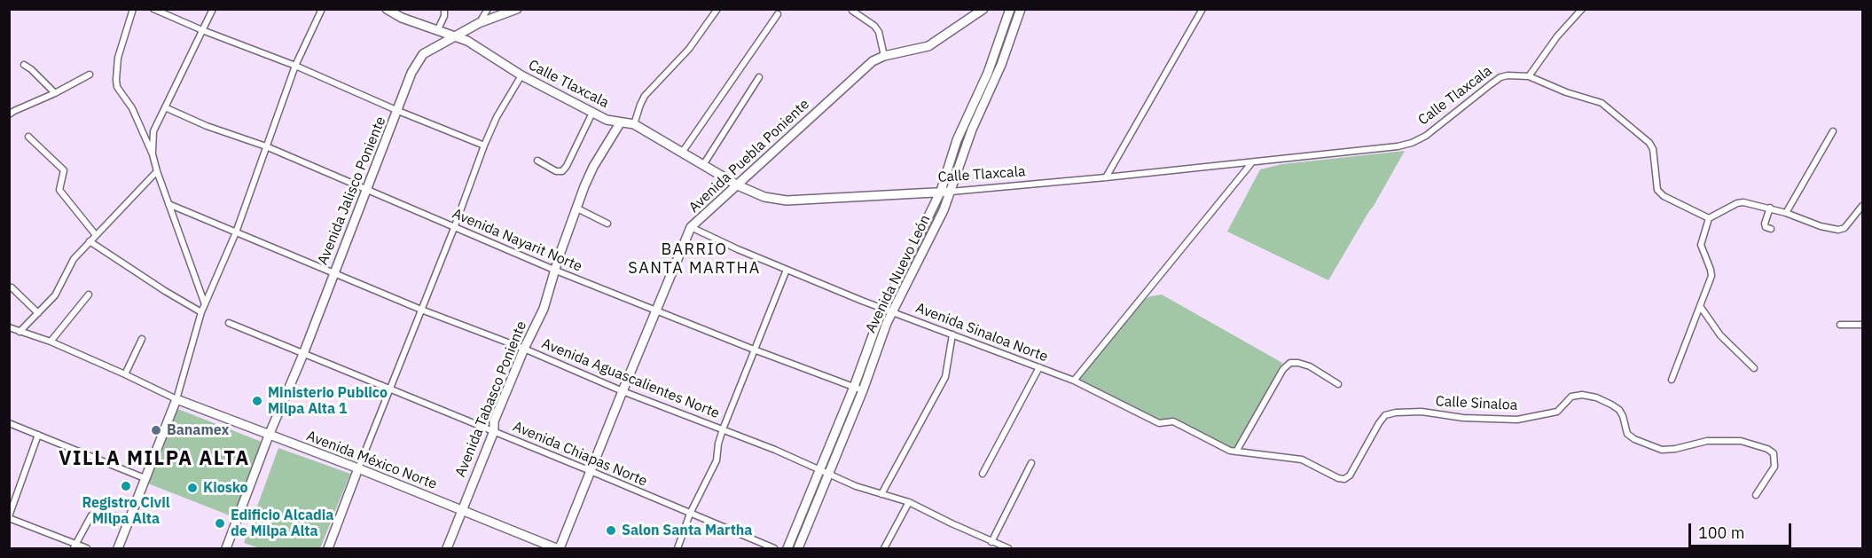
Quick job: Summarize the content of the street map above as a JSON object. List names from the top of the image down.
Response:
{
  "streets": {
    "street": [
      "Calle Tlaxcala",
      "Avenida Puebla Poniente",
      "Avenida Jalisco Poniente",
      "Avenida Nayarit Norte",
      "Avenida Nuevo León",
      "Avenida Sinaloa Norte",
      "Avenida Aguascalientes Norte",
      "Avenida Tabasco Poniente",
      "Calle Sinaloa",
      "Avenida Chiapas Norte",
      "Avenida México Norte"
    ]
  },
  "crossings": [
    ["Calle Tlaxcala", "Avenida Puebla Poniente"],
    ["Calle Tlaxcala", "Avenida Jalisco Poniente"],
    ["Calle Tlaxcala", "Avenida Nuevo León"],
    ["Calle Tlaxcala", "Avenida Tabasco Poniente"],
    ["Avenida Puebla Poniente", "Avenida Nayarit Norte"],
    ["Avenida Puebla Poniente", "Avenida Sinaloa Norte"],
    ["Avenida Puebla Poniente", "Avenida Aguascalientes Norte"],
    ["Avenida Puebla Poniente", "Avenida Chiapas Norte"],
    ["Avenida Jalisco Poniente", "Avenida Nayarit Norte"],
    ["Avenida Jalisco Poniente", "Avenida Aguascalientes Norte"],
    ["Avenida Jalisco Poniente", "Avenida Chiapas Norte"],
    ["Avenida Jalisco Poniente", "Avenida México Norte"],
    ["Avenida Nayarit Norte", "Avenida Nuevo León"],
    ["Avenida Nayarit Norte", "Avenida Tabasco Poniente"],
    ["Avenida Nuevo León", "Avenida Sinaloa Norte"],
    ["Avenida Nuevo León", "Avenida Aguascalientes Norte"],
    ["Avenida Sinaloa Norte", "Calle Sinaloa"],
    ["Avenida Aguascalientes Norte", "Avenida Tabasco Poniente"],
    ["Avenida Tabasco Poniente", "Avenida Chiapas Norte"],
    ["Avenida Tabasco Poniente", "Avenida México Norte"]
  ],
  "districts": ["BARRIO SANTA MARTHA", "VILLA MILPA ALTA"],
  "places": [
    "Ministerio Publico Milpa Alta 1",
    "Banamex",
    "Registro Civil Milpa Alta",
    "Kiosko",
    "Edificio Alcadia de Milpa Alta",
    "Salon Santa Martha"
  ],
  "scale_bar": "100 m"
}
